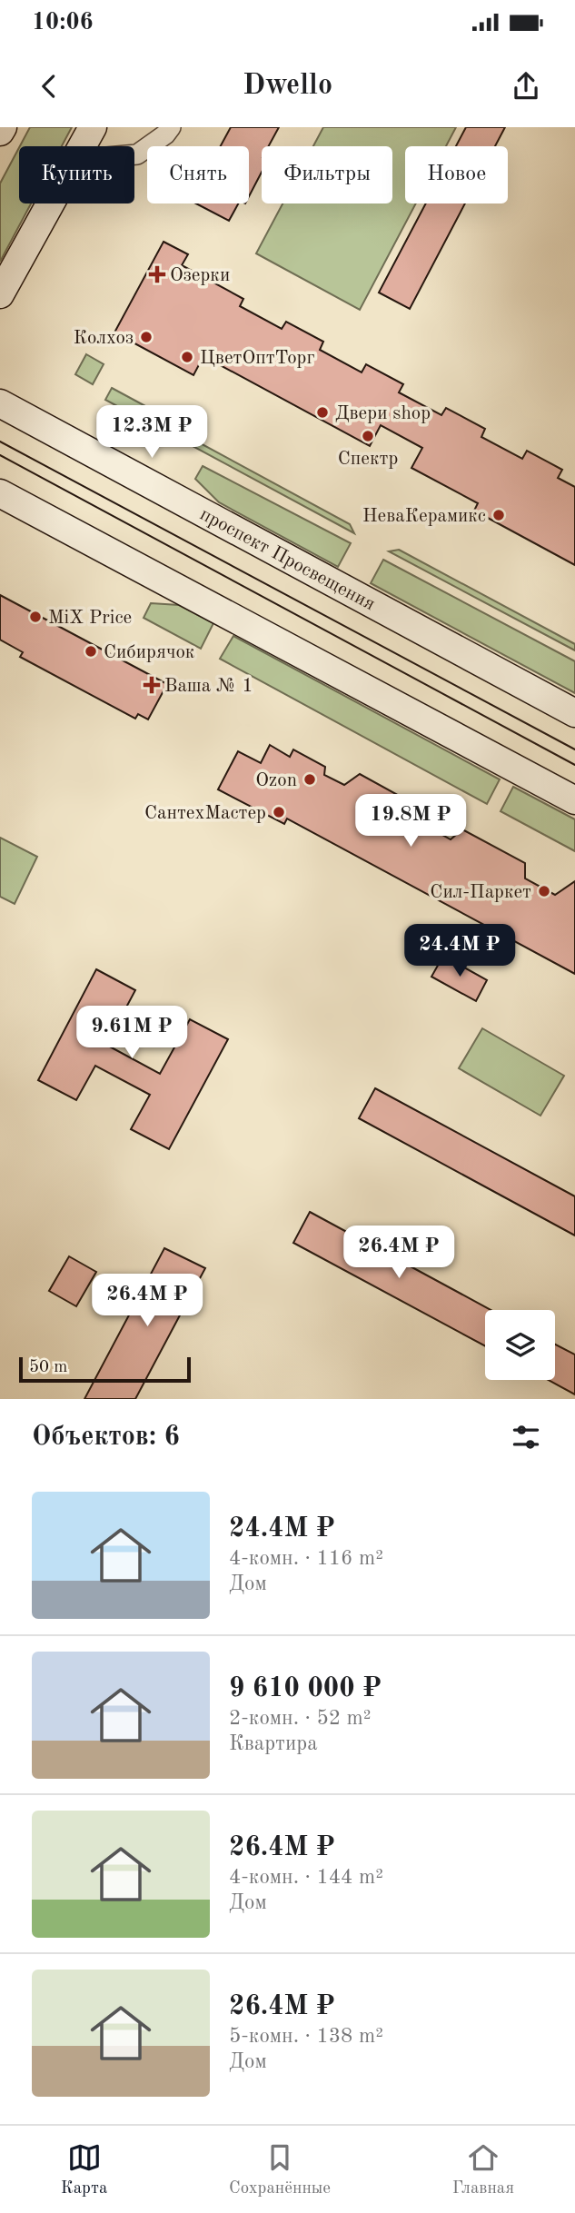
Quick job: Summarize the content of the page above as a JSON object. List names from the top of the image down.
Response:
{
  "streets": {
    "main road": ["проспект Просвещения"]
  },
  "places": {
    "health": ["Озерки", "Ваша № 1"],
    "other": [
      "Колхоз",
      "ЦветОптТорг",
      "Двери shop",
      "Спектр",
      "НеваКерамикс",
      "MiX Price",
      "Сибирячок",
      "Ozon",
      "СантехМастер",
      "Сил-Паркет"
    ]
  },
  "scale_bar": "50 m",
  "page": {
    "status": "10:06",
    "header": "Dwello",
    "chip": [
      "Купить",
      "Снять",
      "Фильтры",
      "Новое"
    ],
    "price": [
      "12.3M ₽",
      "19.8M ₽",
      "24.4M ₽",
      "9.61M ₽",
      "26.4M ₽",
      "26.4M ₽"
    ],
    "scale": "50 m",
    "heading": "Объектов: 6",
    "list": [
      {
        "name": "24.4M ₽",
        "note": "4-комн. · 116 m² · Дом"
      },
      {
        "name": "9 610 000 ₽",
        "note": "2-комн. · 52 m² · Квартира"
      },
      {
        "name": "26.4M ₽",
        "note": "4-комн. · 144 m² · Дом"
      },
      {
        "name": "26.4M ₽",
        "note": "5-комн. · 138 m² · Дом"
      }
    ],
    "tabs": ["Карта", "Сохранённые", "Главная"]
  }
}
